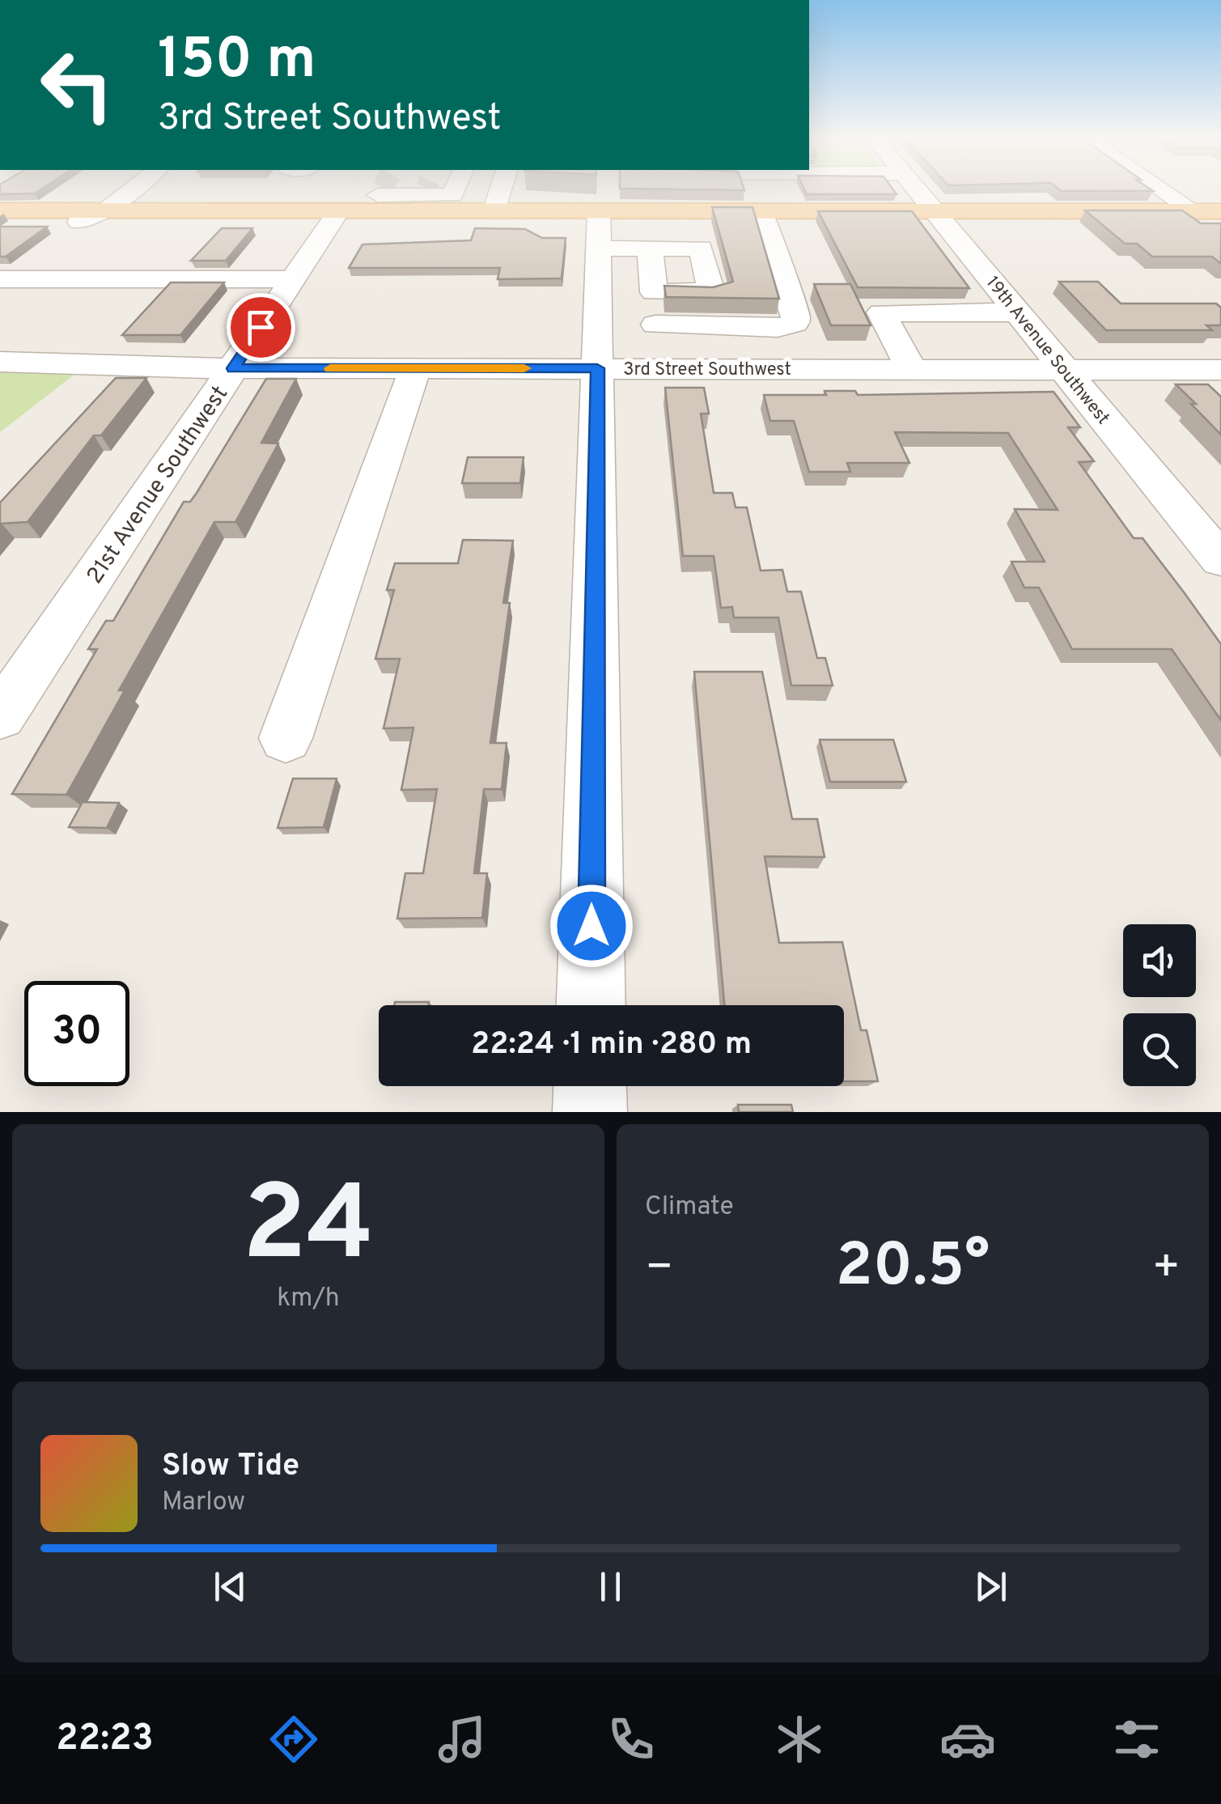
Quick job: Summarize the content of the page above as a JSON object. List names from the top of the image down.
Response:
{
  "streets": {
    "street": ["19th Avenue Southwest", "3rd Street Southwest", "21st Avenue Southwest"]
  },
  "crossings": [
    ["19th Avenue Southwest", "3rd Street Southwest"],
    ["3rd Street Southwest", "21st Avenue Southwest"]
  ],
  "page": {
    "turn": ["150 m", "3rd Street Southwest"],
    "limit": "30",
    "trip": "22:24 · 1 min · 280 m",
    "tile": [
      ["24", "km/h"],
      "Climate"
    ],
    "heat": ["−", "20.5°", "+"],
    "song": ["Slow Tide", "Marlow"],
    "tabs": "22:23"
  }
}
